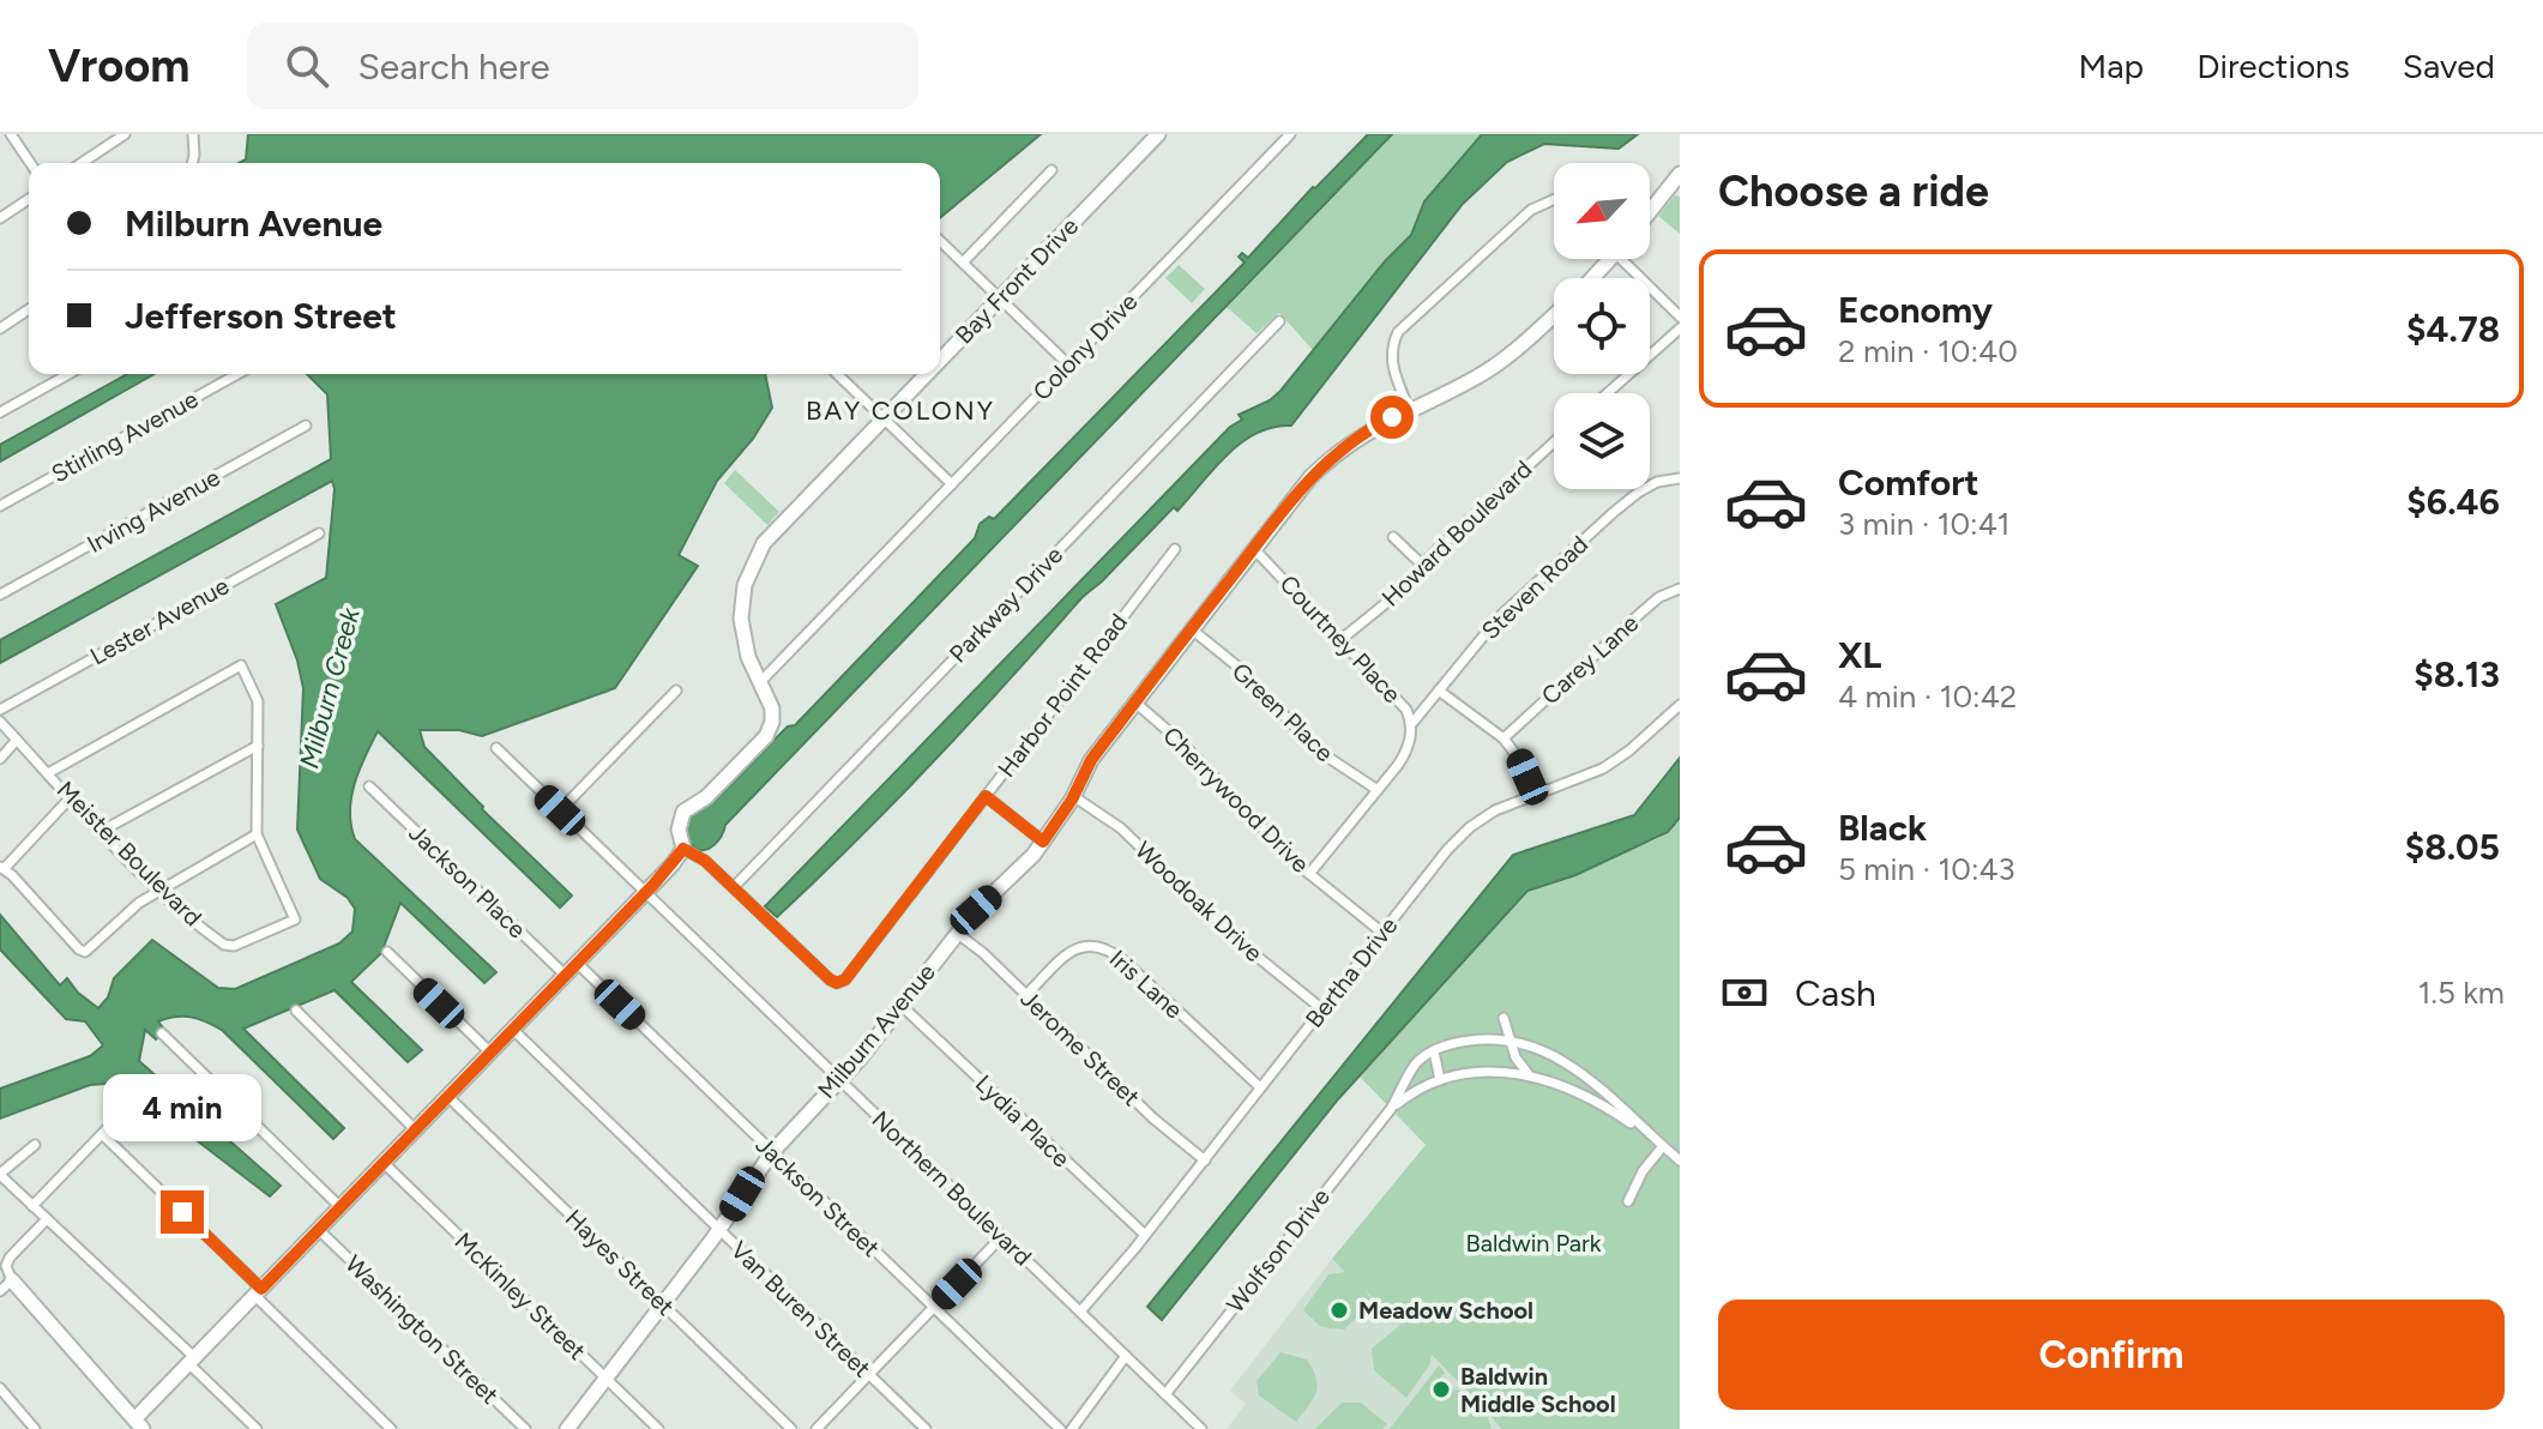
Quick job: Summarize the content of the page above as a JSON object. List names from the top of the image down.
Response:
{
  "streets": {
    "street": [
      "Bay Front Drive",
      "Colony Drive",
      "Stirling Avenue",
      "Irving Avenue",
      "Howard Boulevard",
      "Steven Road",
      "Parkway Drive",
      "Lester Avenue",
      "Courtney Place",
      "Carey Lane",
      "Harbor Point Road",
      "Green Place",
      "Cherrywood Drive",
      "Meister Boulevard",
      "Jackson Place",
      "Woodoak Drive",
      "Bertha Drive",
      "Iris Lane",
      "Milburn Avenue",
      "Jerome Street",
      "Lydia Place",
      "Northern Boulevard",
      "Jackson Street",
      "Wolfson Drive",
      "Hayes Street",
      "McKinley Street",
      "Van Buren Street",
      "Washington Street"
    ]
  },
  "crossings": [
    ["Bay Front Drive", "Colony Drive"],
    ["Howard Boulevard", "Courtney Place"],
    ["Steven Road", "Courtney Place"],
    ["Parkway Drive", "Harbor Point Road"],
    ["Courtney Place", "Green Place"],
    ["Courtney Place", "Cherrywood Drive"],
    ["Courtney Place", "Milburn Avenue"],
    ["Green Place", "Milburn Avenue"],
    ["Cherrywood Drive", "Bertha Drive"],
    ["Cherrywood Drive", "Milburn Avenue"],
    ["Woodoak Drive", "Bertha Drive"],
    ["Woodoak Drive", "Milburn Avenue"],
    ["Bertha Drive", "Iris Lane"],
    ["Bertha Drive", "Jerome Street"],
    ["Bertha Drive", "Lydia Place"],
    ["Bertha Drive", "Northern Boulevard"],
    ["Iris Lane", "Jerome Street"],
    ["Milburn Avenue", "Jerome Street"],
    ["Milburn Avenue", "Lydia Place"],
    ["Milburn Avenue", "Northern Boulevard"],
    ["Milburn Avenue", "Jackson Street"],
    ["Milburn Avenue", "Hayes Street"],
    ["Milburn Avenue", "McKinley Street"],
    ["Milburn Avenue", "Van Buren Street"],
    ["Northern Boulevard", "Wolfson Drive"]
  ],
  "districts": ["BAY COLONY"],
  "water": ["Milburn Creek"],
  "parks": ["Baldwin Park"],
  "places": ["Meadow School", "Baldwin Middle School"],
  "north": "bottom left",
  "page": {
    "header": "Vroom",
    "search": "Search here",
    "nav": ["Map", "Directions", "Saved"],
    "heading": "Choose a ride",
    "banner": ["Milburn Avenue", "Jefferson Street"],
    "list": [
      {
        "name": "Economy",
        "note": "2 min · 10:40",
        "value": "$4.78"
      },
      {
        "name": "Comfort",
        "note": "3 min · 10:41",
        "value": "$6.46"
      },
      {
        "name": "XL",
        "note": "4 min · 10:42",
        "value": "$8.13"
      },
      {
        "name": "Black",
        "note": "5 min · 10:43",
        "value": "$8.05"
      }
    ],
    "pay": ["Cash", "1.5 km"],
    "bubble": "4 min",
    "buttons": "Confirm"
  }
}
